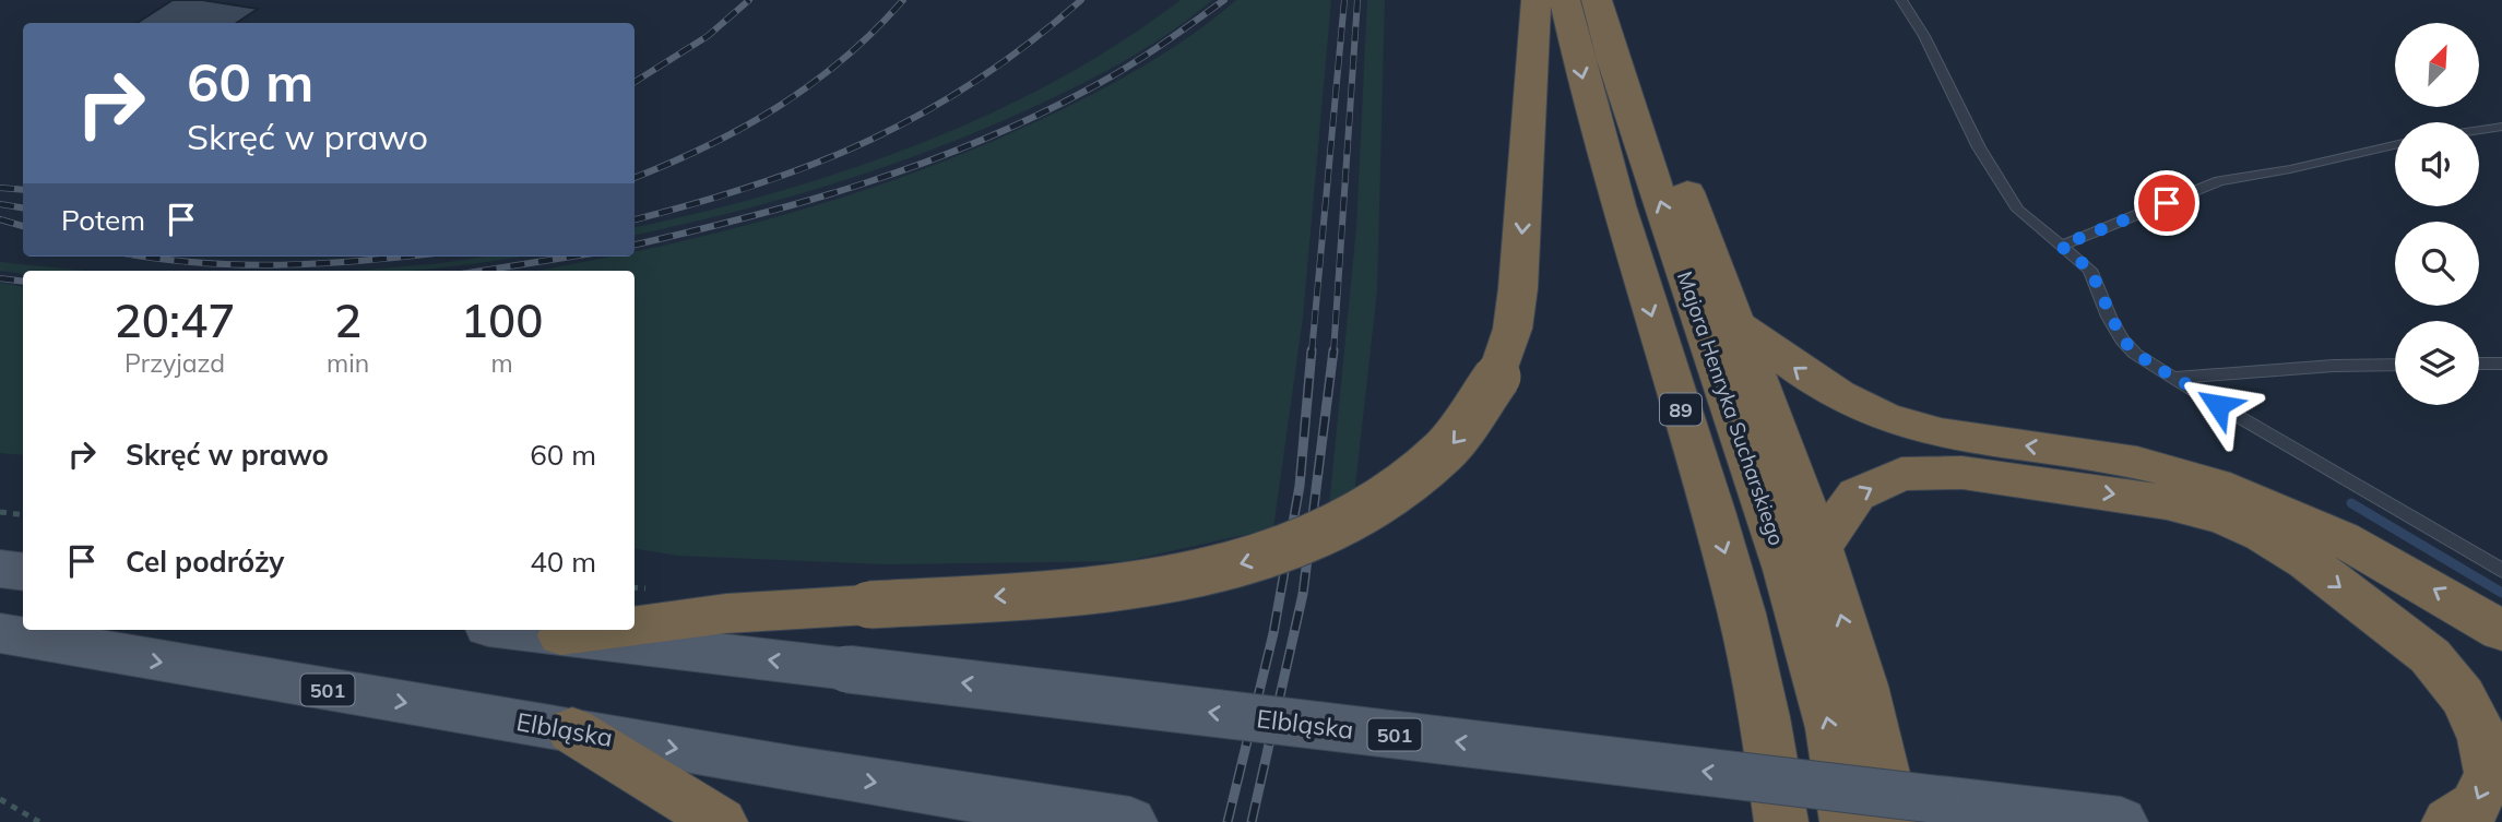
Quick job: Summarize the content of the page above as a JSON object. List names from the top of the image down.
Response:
{
  "streets": {
    "highway": ["Majora Henryka Sucharskiego", "89"],
    "main road": ["501", "Elbląska"]
  },
  "north": "top right",
  "page": {
    "turn": ["60 m", "Skręć w prawo"],
    "then": "Potem",
    "eta": [
      "20:47",
      "Przyjazd",
      "2",
      "min",
      "100",
      "m"
    ],
    "list": [
      {
        "name": "Skręć w prawo",
        "value": "60 m"
      },
      {
        "name": "Cel podróży",
        "value": "40 m"
      }
    ]
  }
}
